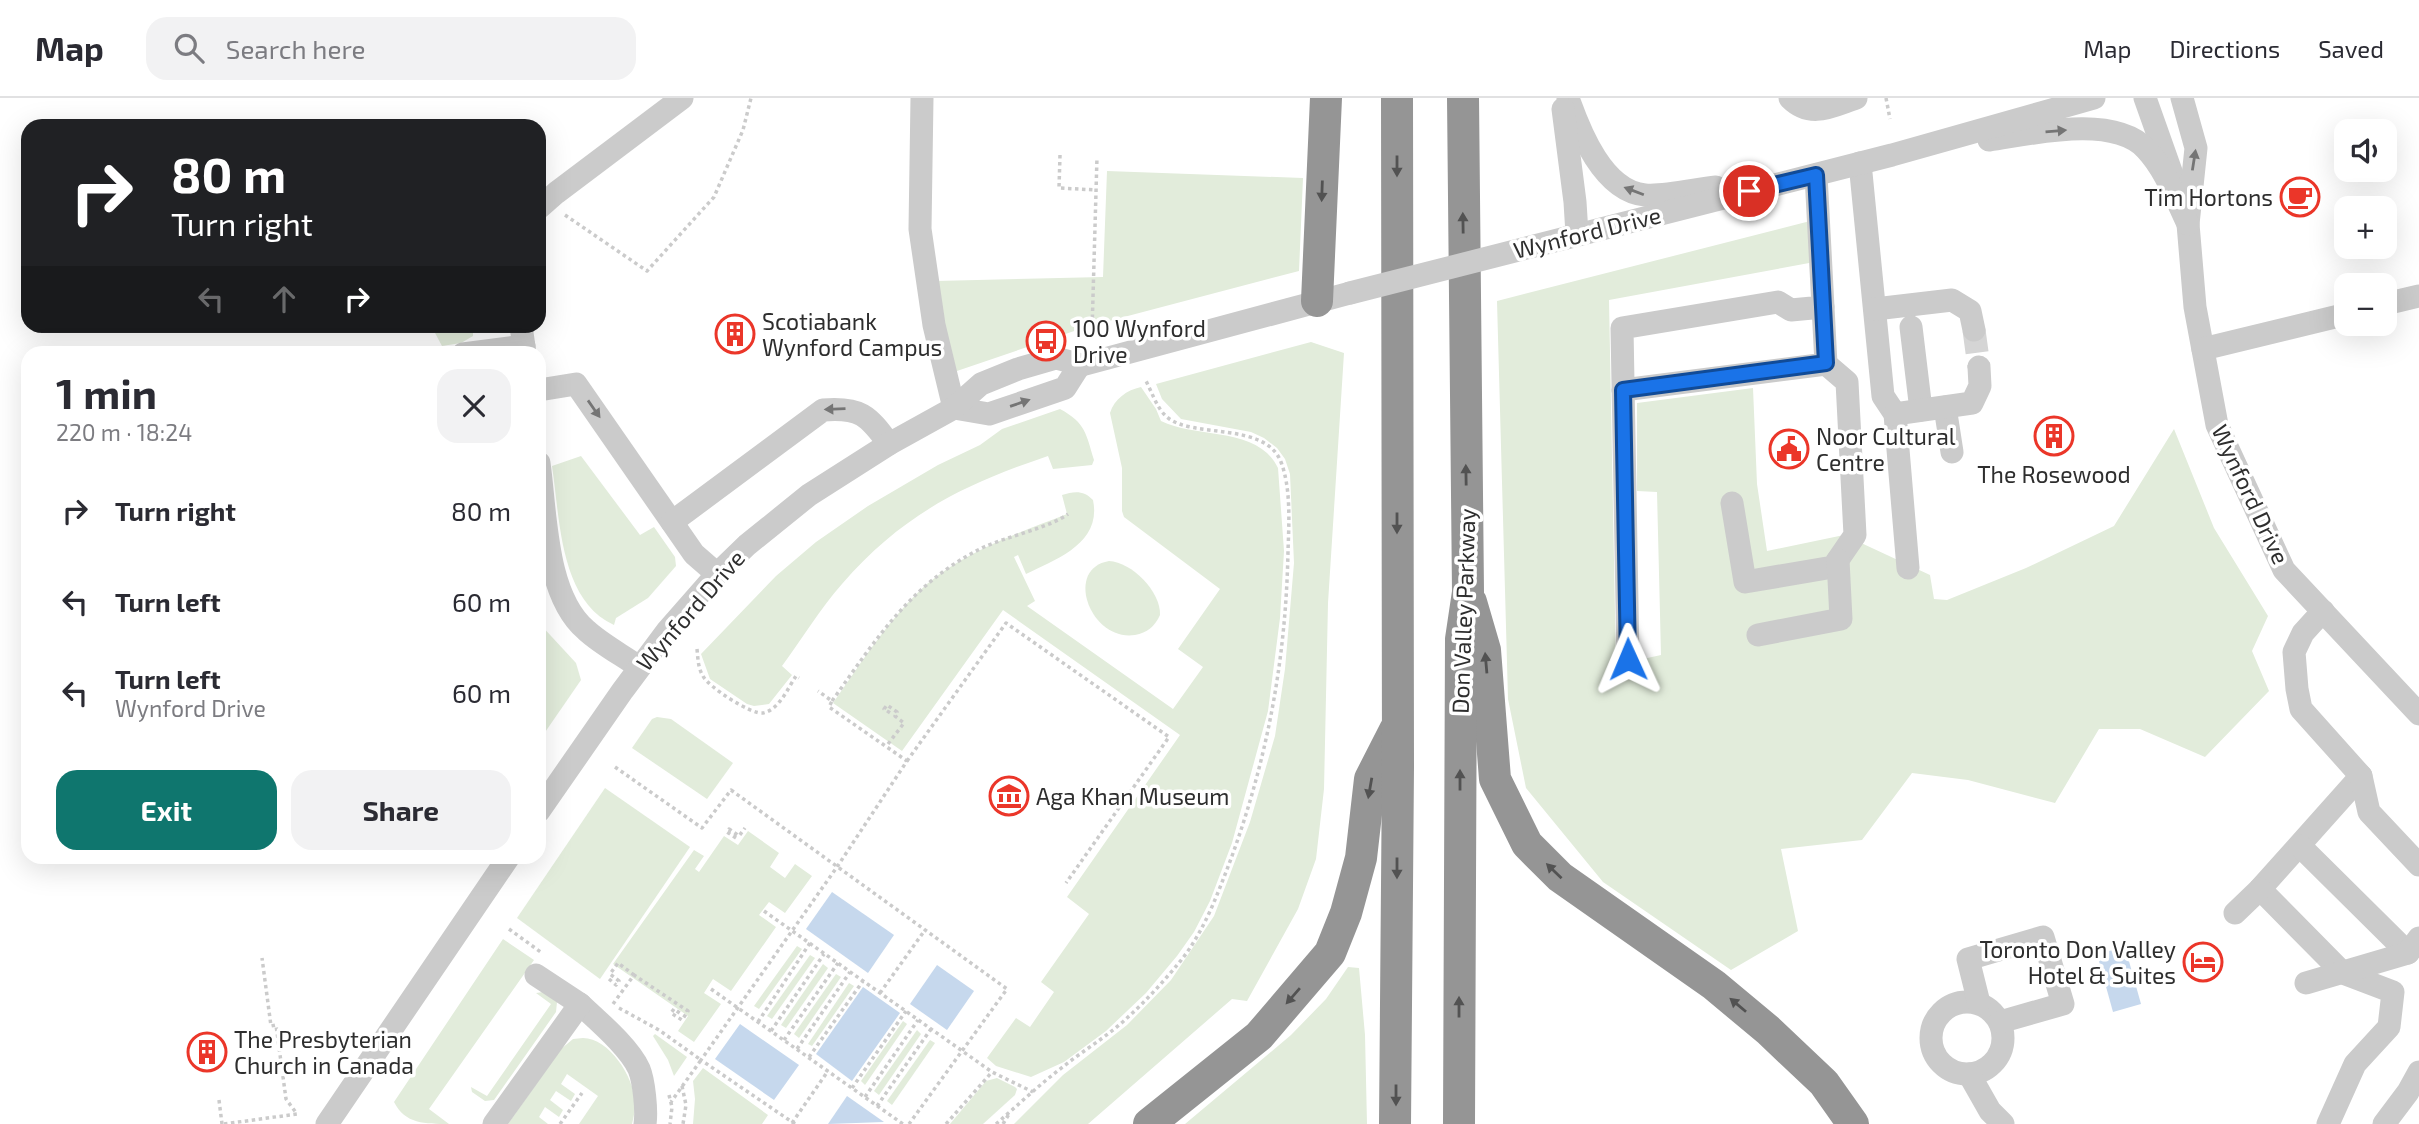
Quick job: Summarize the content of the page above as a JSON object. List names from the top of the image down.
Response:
{
  "streets": {
    "highway": ["Don Valley Parkway"],
    "street": ["Wynford Drive"]
  },
  "places": {
    "cafe": ["Tim Hortons"],
    "building": ["Scotiabank Wynford Campus", "The Rosewood", "The Presbyterian Church in Canada"],
    "bus stop": ["100 Wynford Drive"],
    "public building": ["Noor Cultural Centre"],
    "museum": ["Aga Khan Museum"],
    "hotel": ["Toronto Don Valley Hotel & Suites"]
  },
  "page": {
    "header": "Map",
    "search": "Search here",
    "nav": ["Map", "Directions", "Saved"],
    "map_buttons": ["+", "−"],
    "turn": ["80 m", "Turn right"],
    "heading": ["1 min", "220 m · 18:24"],
    "list": [
      {
        "name": "Turn right",
        "value": "80 m"
      },
      {
        "name": "Turn left",
        "value": "60 m"
      },
      {
        "name": "Turn left",
        "note": "Wynford Drive",
        "value": "60 m"
      }
    ],
    "buttons": ["Exit", "Share"]
  }
}
